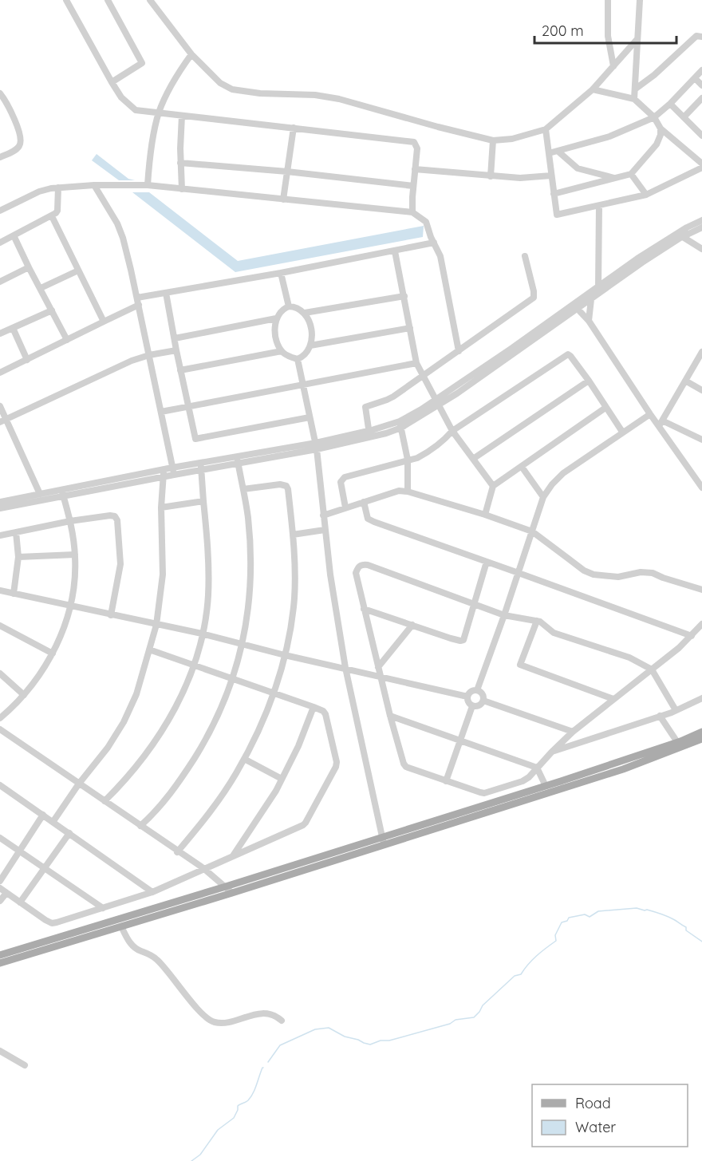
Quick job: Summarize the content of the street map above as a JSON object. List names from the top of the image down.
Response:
{
  "legend": ["Road", "Water"],
  "scale_bar": "200 m"
}
